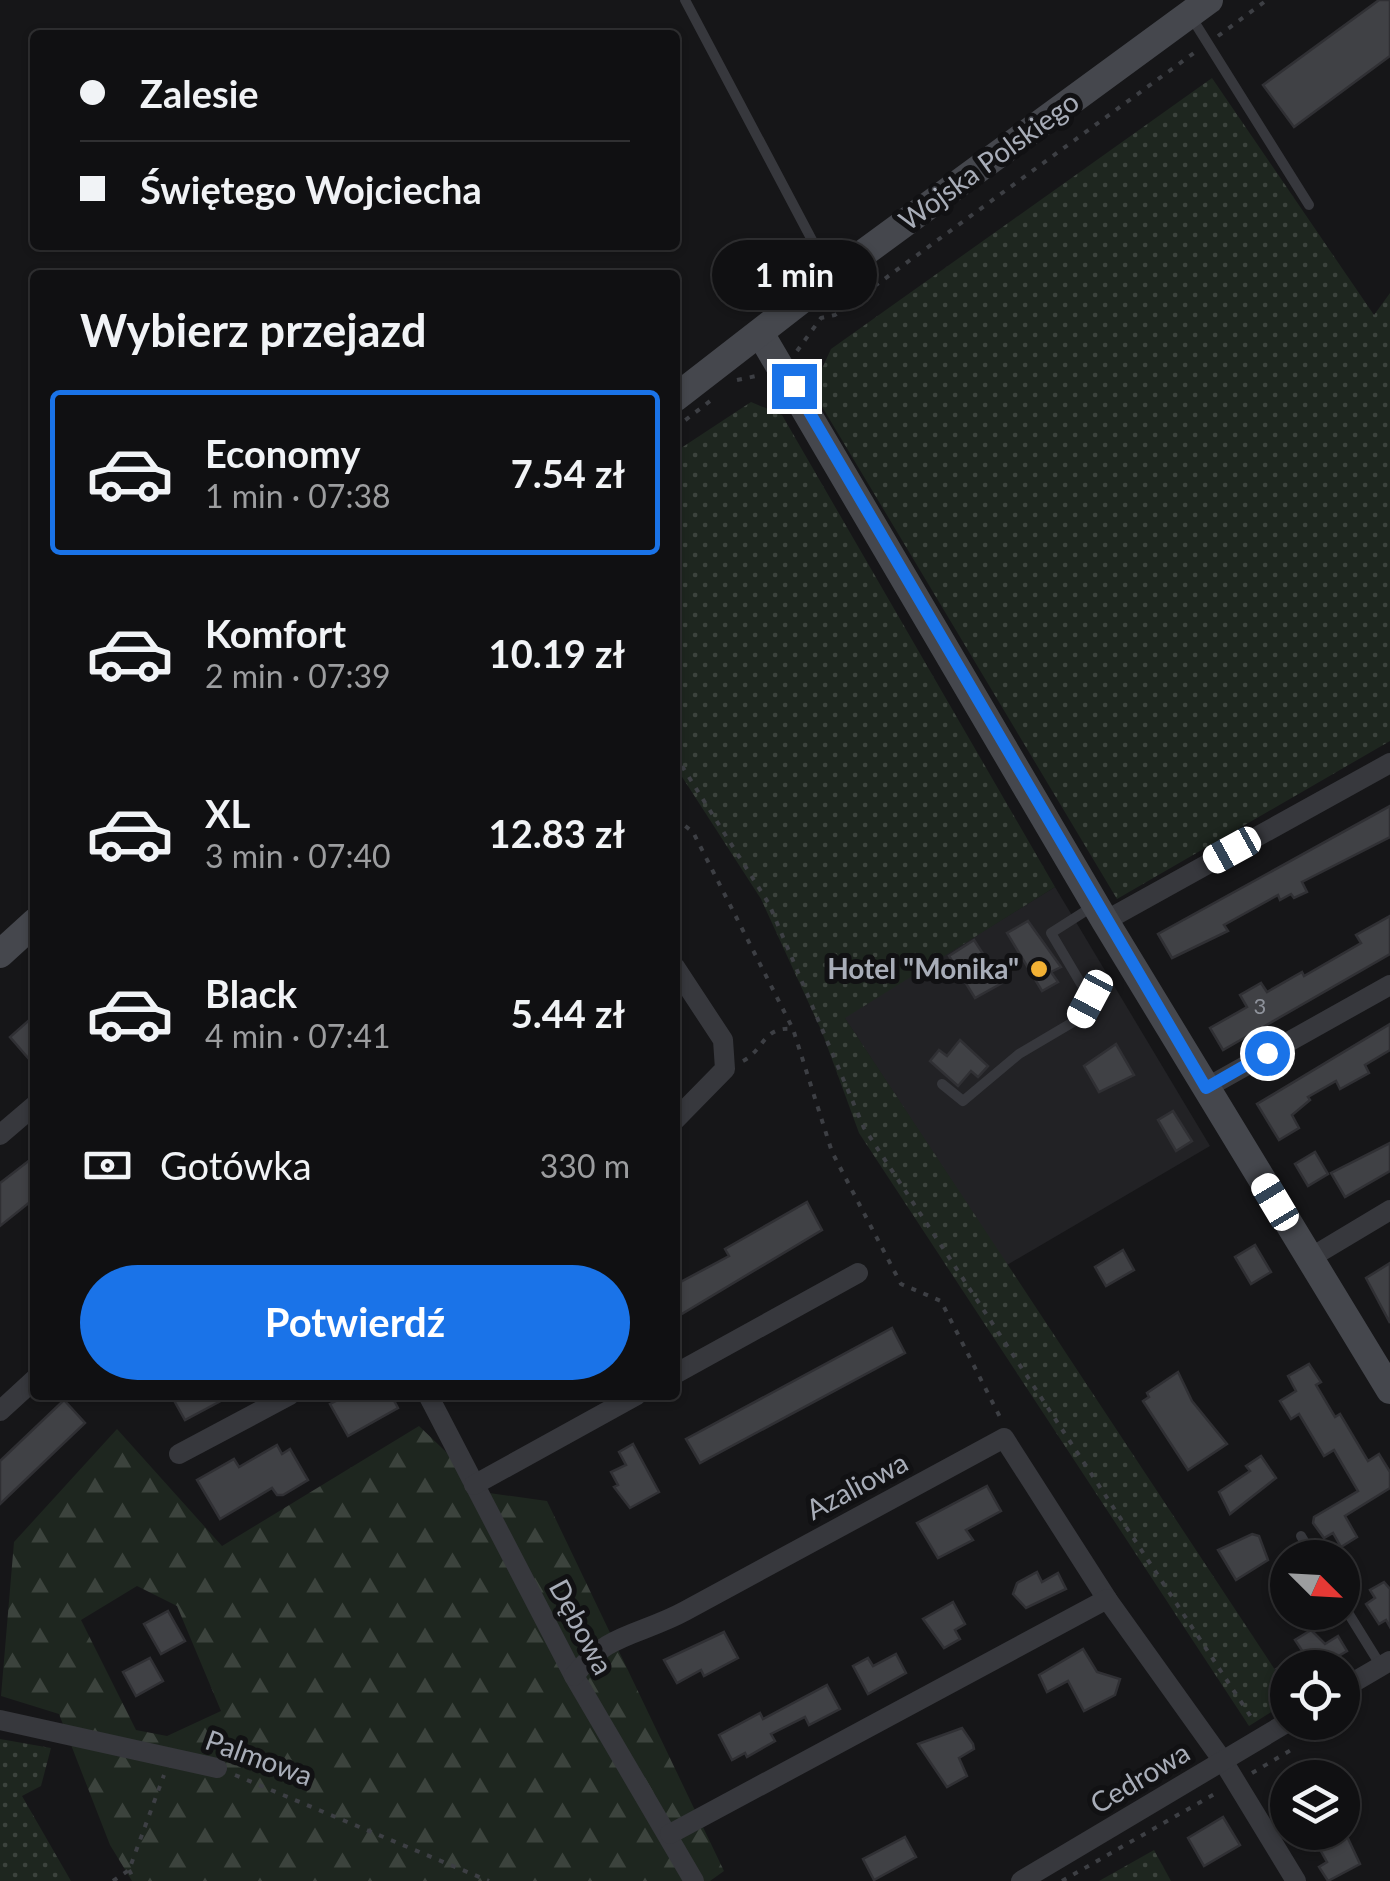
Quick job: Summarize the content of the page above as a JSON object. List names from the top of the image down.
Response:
{
  "streets": {
    "street": [
      "Wojska Polskiego",
      "Azaliowa",
      "Dębowa",
      "Palmowa",
      "Cedrowa"
    ]
  },
  "crossings": [
    ["Azaliowa", "Dębowa"]
  ],
  "places": ["Hotel \"Monika\""],
  "house_numbers": ["3"],
  "north": "bottom right",
  "page": {
    "banner": ["Zalesie", "Świętego Wojciecha"],
    "bubble": "1 min",
    "heading": "Wybierz przejazd",
    "list": [
      {
        "name": "Economy",
        "note": "1 min · 07:38",
        "value": "7.54 zł"
      },
      {
        "name": "Komfort",
        "note": "2 min · 07:39",
        "value": "10.19 zł"
      },
      {
        "name": "XL",
        "note": "3 min · 07:40",
        "value": "12.83 zł"
      },
      {
        "name": "Black",
        "note": "4 min · 07:41",
        "value": "5.44 zł"
      }
    ],
    "pay": ["Gotówka", "330 m"],
    "buttons": "Potwierdź"
  }
}
